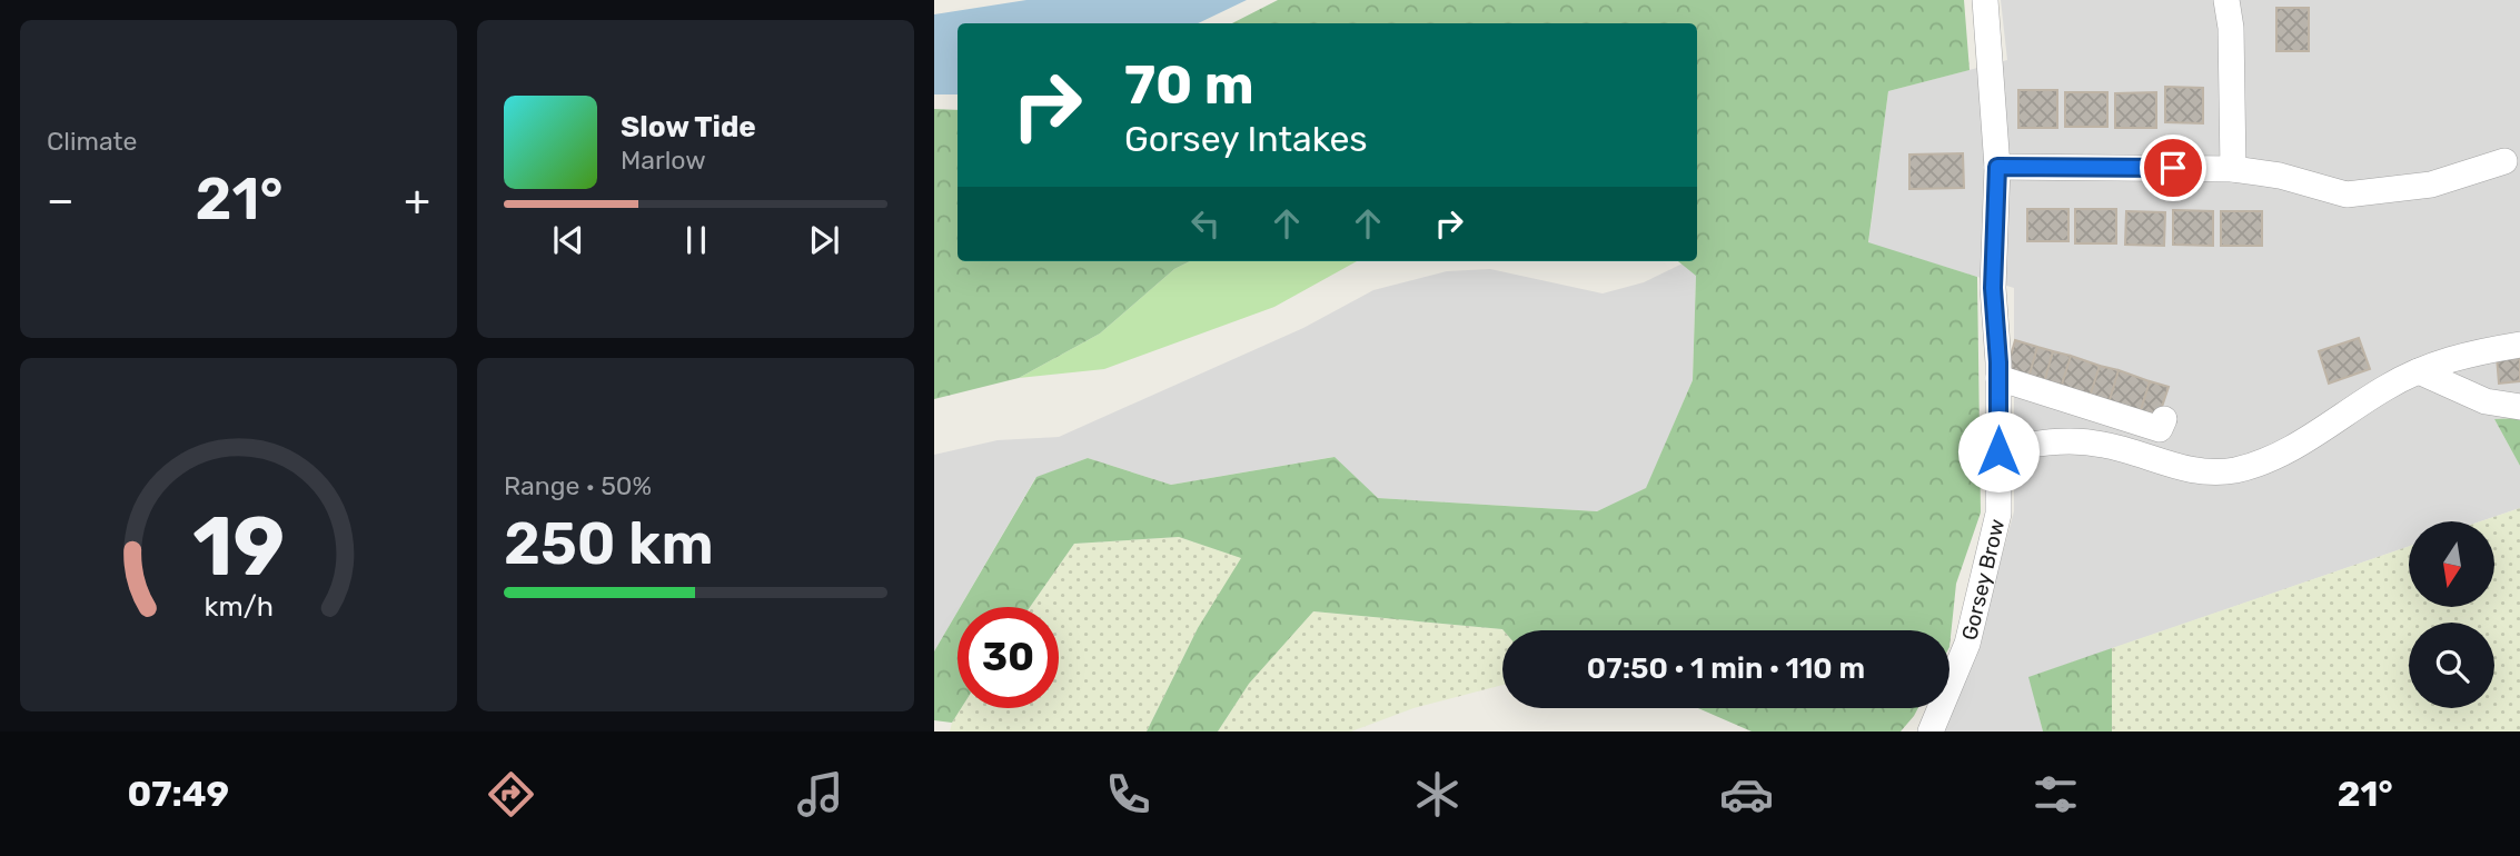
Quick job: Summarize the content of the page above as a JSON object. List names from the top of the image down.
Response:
{
  "streets": {
    "street": ["Gorsey Brow"]
  },
  "north": "bottom",
  "page": {
    "tile": [
      "Climate",
      ["Range · 50%", "250 km"]
    ],
    "turn": ["70 m", "Gorsey Intakes"],
    "song": ["Slow Tide", "Marlow"],
    "heat": ["−", "21°", "+"],
    "limit": "30",
    "trip": "07:50 · 1 min · 110 m",
    "tabs": ["07:49", "21°"],
    "gauge": ["19", "km/h"]
  }
}
